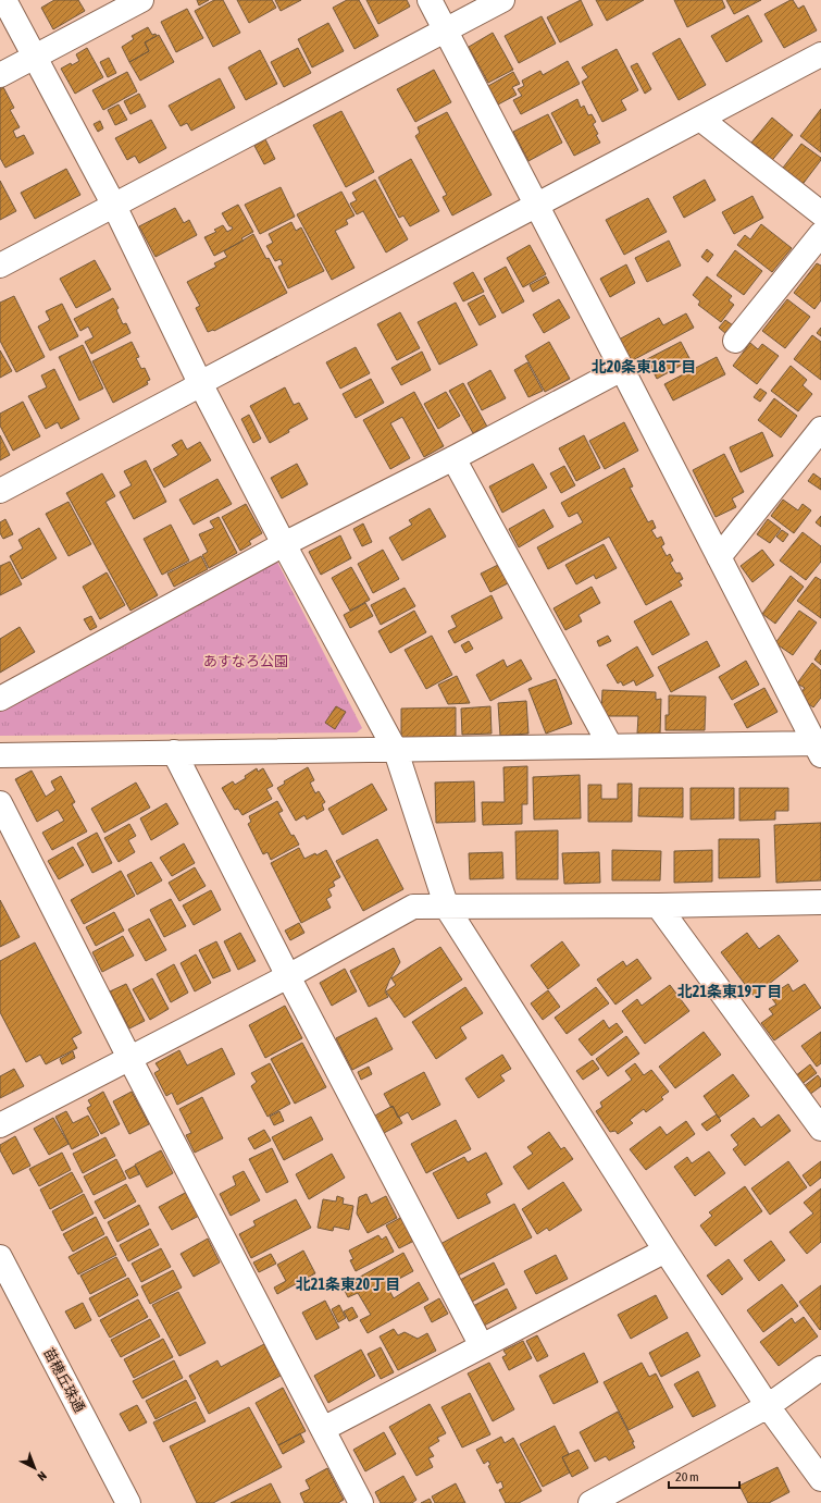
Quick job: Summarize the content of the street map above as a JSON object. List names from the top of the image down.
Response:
{
  "streets": {
    "street": ["苗穂丘珠通"]
  },
  "districts": ["北20条東18丁目", "北21条東19丁目", "北21条東20丁目"],
  "parks": ["あすなろ公園"],
  "scale_bar": "20 m",
  "north": "bottom right"
}
